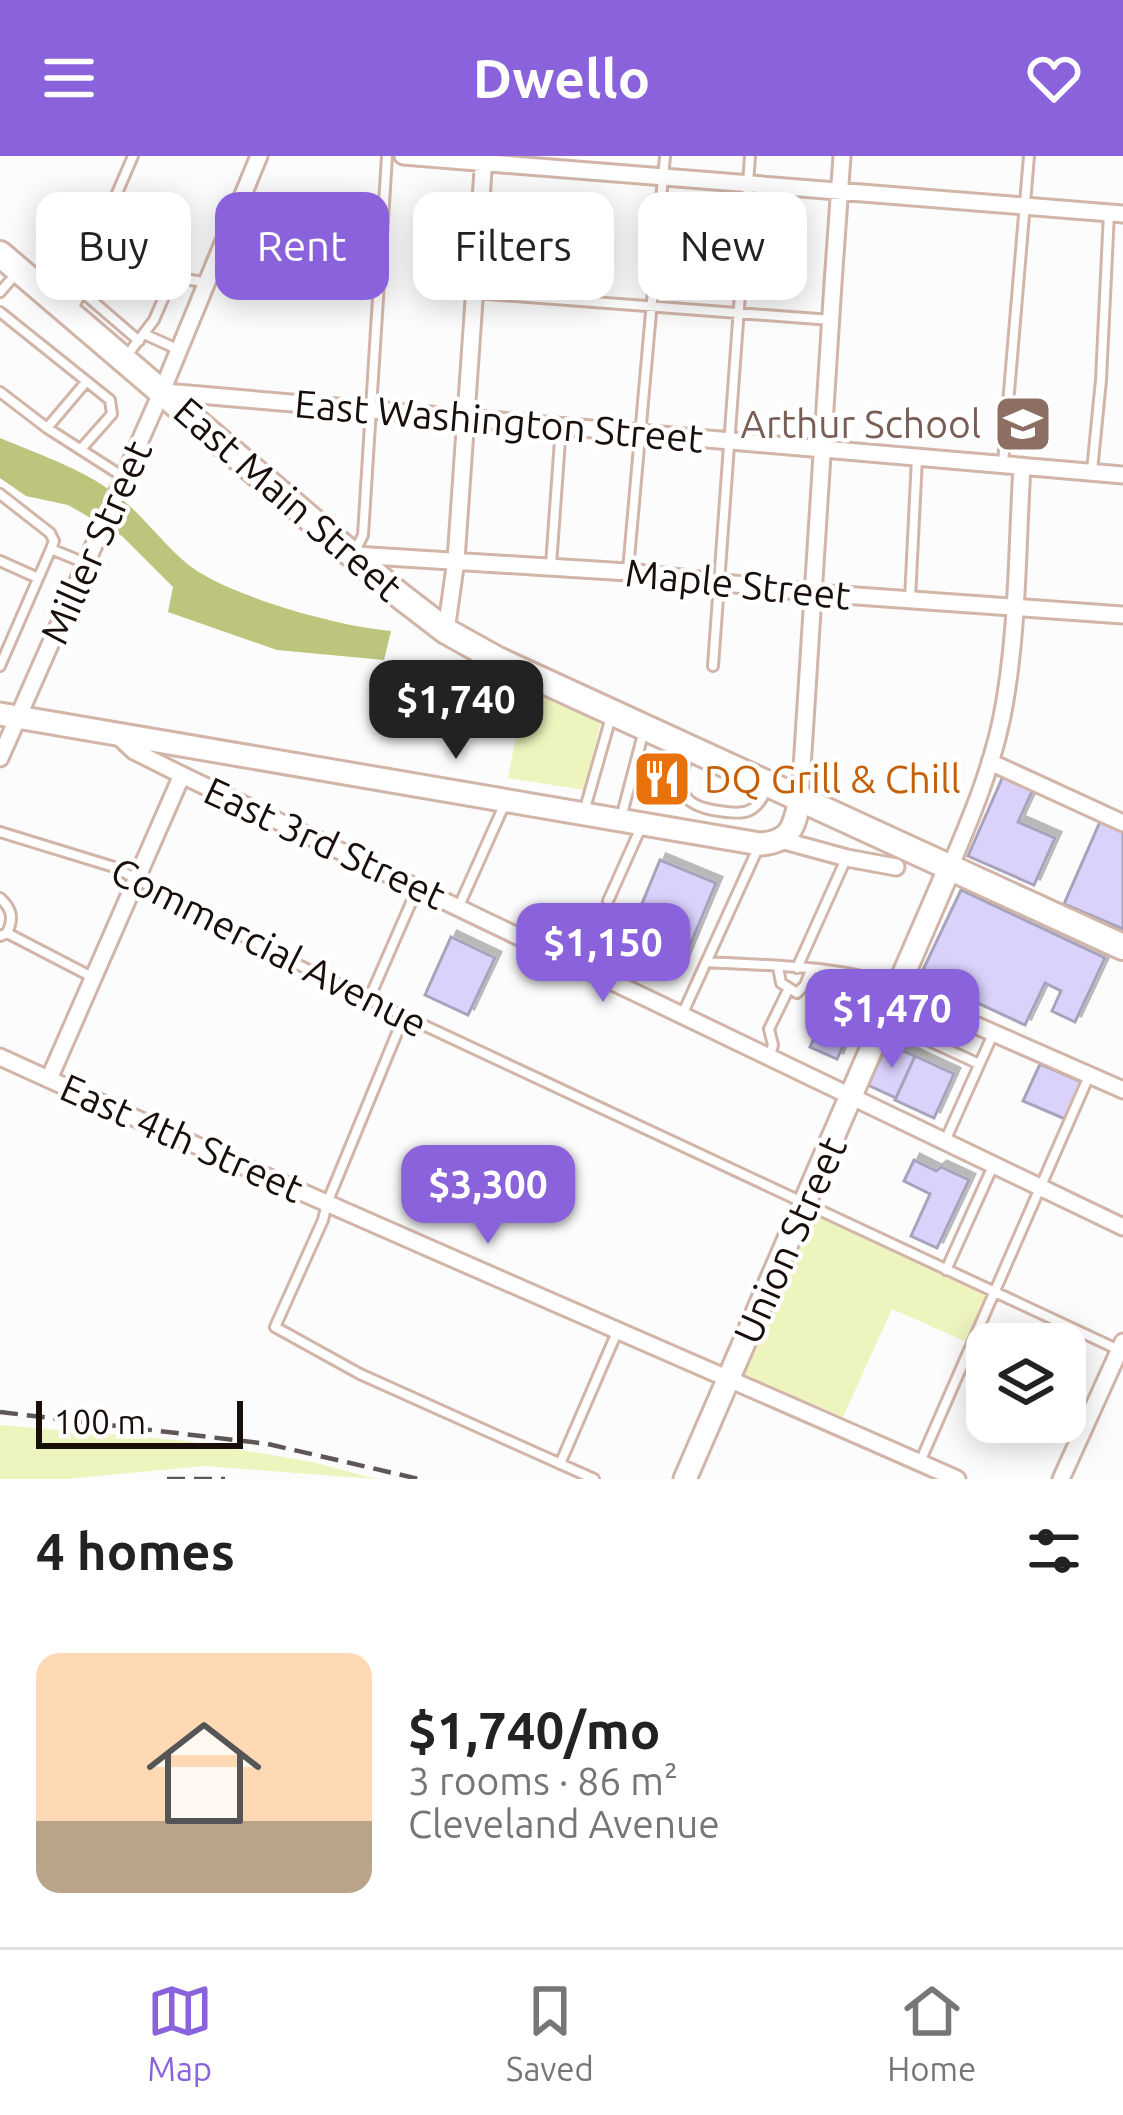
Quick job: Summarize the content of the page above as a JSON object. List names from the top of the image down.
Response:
{
  "streets": {
    "main road": ["East Main Street", "Union Street"],
    "street": [
      "East Washington Street",
      "Miller Street",
      "Maple Street",
      "East 3rd Street",
      "East 4th Street"
    ],
    "lane": ["Commercial Avenue"]
  },
  "crossings": [
    ["East Washington Street", "East Main Street"],
    ["East Washington Street", "Miller Street"],
    ["East Main Street", "Miller Street"],
    ["East Main Street", "Maple Street"],
    ["East Main Street", "Union Street"],
    ["East 3rd Street", "Union Street"],
    ["Commercial Avenue", "Union Street"],
    ["East 4th Street", "Union Street"]
  ],
  "places": {
    "school or university": ["Arthur School"],
    "restaurant": ["DQ Grill & Chill"]
  },
  "scale_bar": "100 m",
  "page": {
    "header": "Dwello",
    "chip": [
      "Buy",
      "Rent",
      "Filters",
      "New"
    ],
    "price": [
      "$1,740",
      "$1,150",
      "$1,470",
      "$3,300"
    ],
    "scale": "100 m",
    "heading": "4 homes",
    "list": [
      {
        "name": "$1,740/mo",
        "note": "3 rooms · 86 m² · Cleveland Avenue"
      }
    ],
    "tabs": ["Map", "Saved", "Home"]
  }
}
